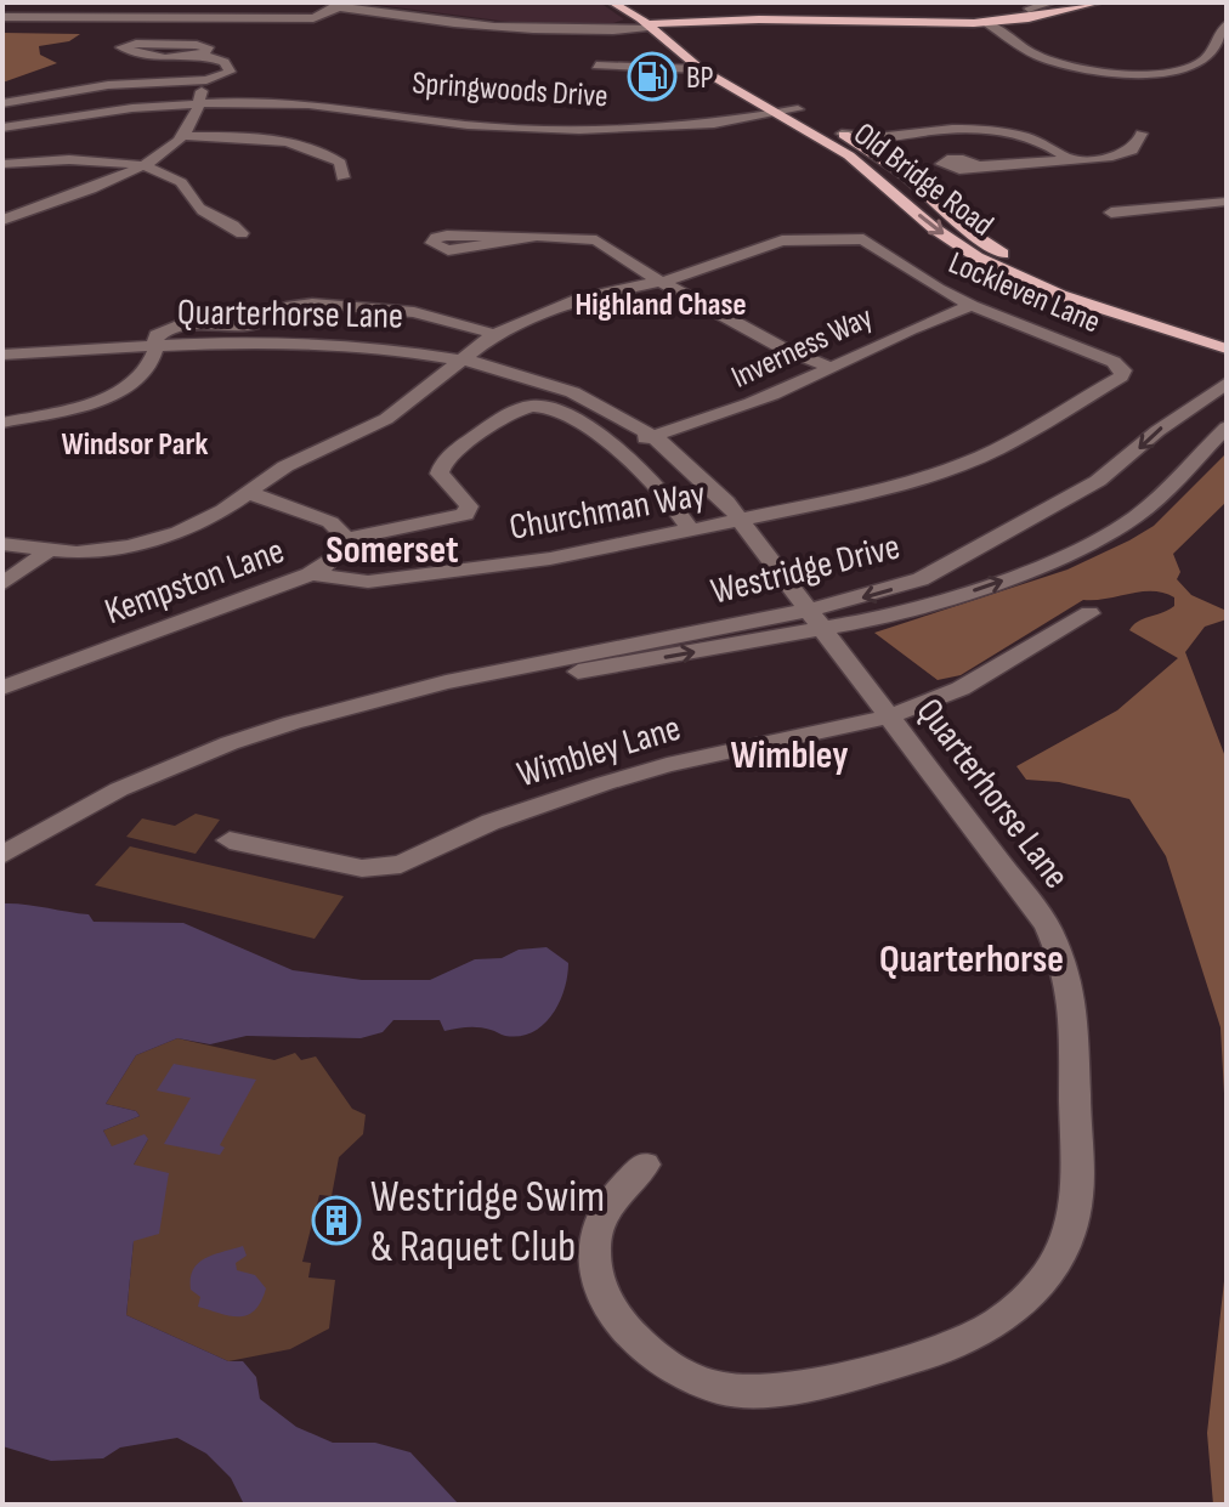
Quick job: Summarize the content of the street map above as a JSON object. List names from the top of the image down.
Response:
{
  "streets": {
    "main road": ["Old Bridge Road"],
    "street": [
      "Springwoods Drive",
      "Lockleven Lane",
      "Quarterhorse Lane",
      "Inverness Way",
      "Churchman Way",
      "Westridge Drive",
      "Kempston Lane",
      "Wimbley Lane"
    ]
  },
  "crossings": [
    ["Springwoods Drive", "Old Bridge Road"],
    ["Lockleven Lane", "Quarterhorse Lane"],
    ["Lockleven Lane", "Inverness Way"],
    ["Lockleven Lane", "Churchman Way"],
    ["Lockleven Lane", "Kempston Lane"],
    ["Quarterhorse Lane", "Inverness Way"],
    ["Quarterhorse Lane", "Churchman Way"],
    ["Quarterhorse Lane", "Westridge Drive"],
    ["Quarterhorse Lane", "Wimbley Lane"],
    ["Churchman Way", "Kempston Lane"]
  ],
  "districts": [
    "Highland Chase",
    "Windsor Park",
    "Somerset",
    "Wimbley",
    "Quarterhorse"
  ],
  "places": {
    "fuel station": ["BP"],
    "building": ["Westridge Swim & Raquet Club"]
  }
}
